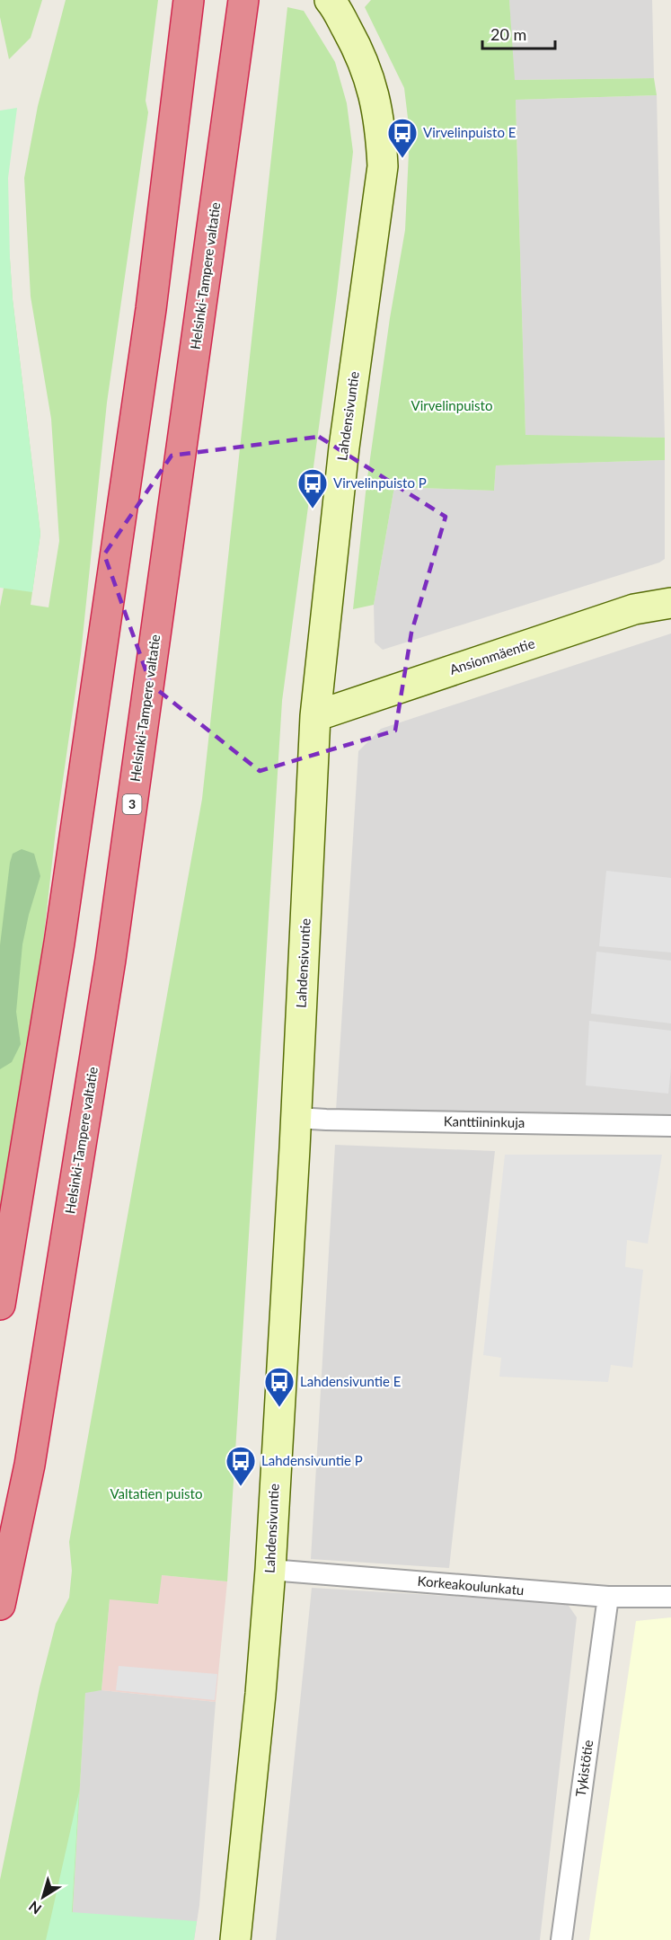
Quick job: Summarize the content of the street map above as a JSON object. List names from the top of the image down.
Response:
{
  "streets": {
    "highway": ["Helsinki-Tampere valtatie", "3"],
    "main road": ["Lahdensivuntie", "Ansionmäentie"],
    "street": ["Kanttiininkuja", "Korkeakoulunkatu", "Tykistötie"]
  },
  "crossings": [
    ["Lahdensivuntie", "Ansionmäentie"],
    ["Lahdensivuntie", "Kanttiininkuja"],
    ["Lahdensivuntie", "Korkeakoulunkatu"],
    ["Korkeakoulunkatu", "Tykistötie"]
  ],
  "parks": ["Virvelinpuisto", "Valtatien puisto"],
  "places": {
    "bus stop": [
      "Virvelinpuisto E",
      "Virvelinpuisto P",
      "Lahdensivuntie E",
      "Lahdensivuntie P"
    ]
  },
  "scale_bar": "20 m",
  "north": "bottom left"
}
